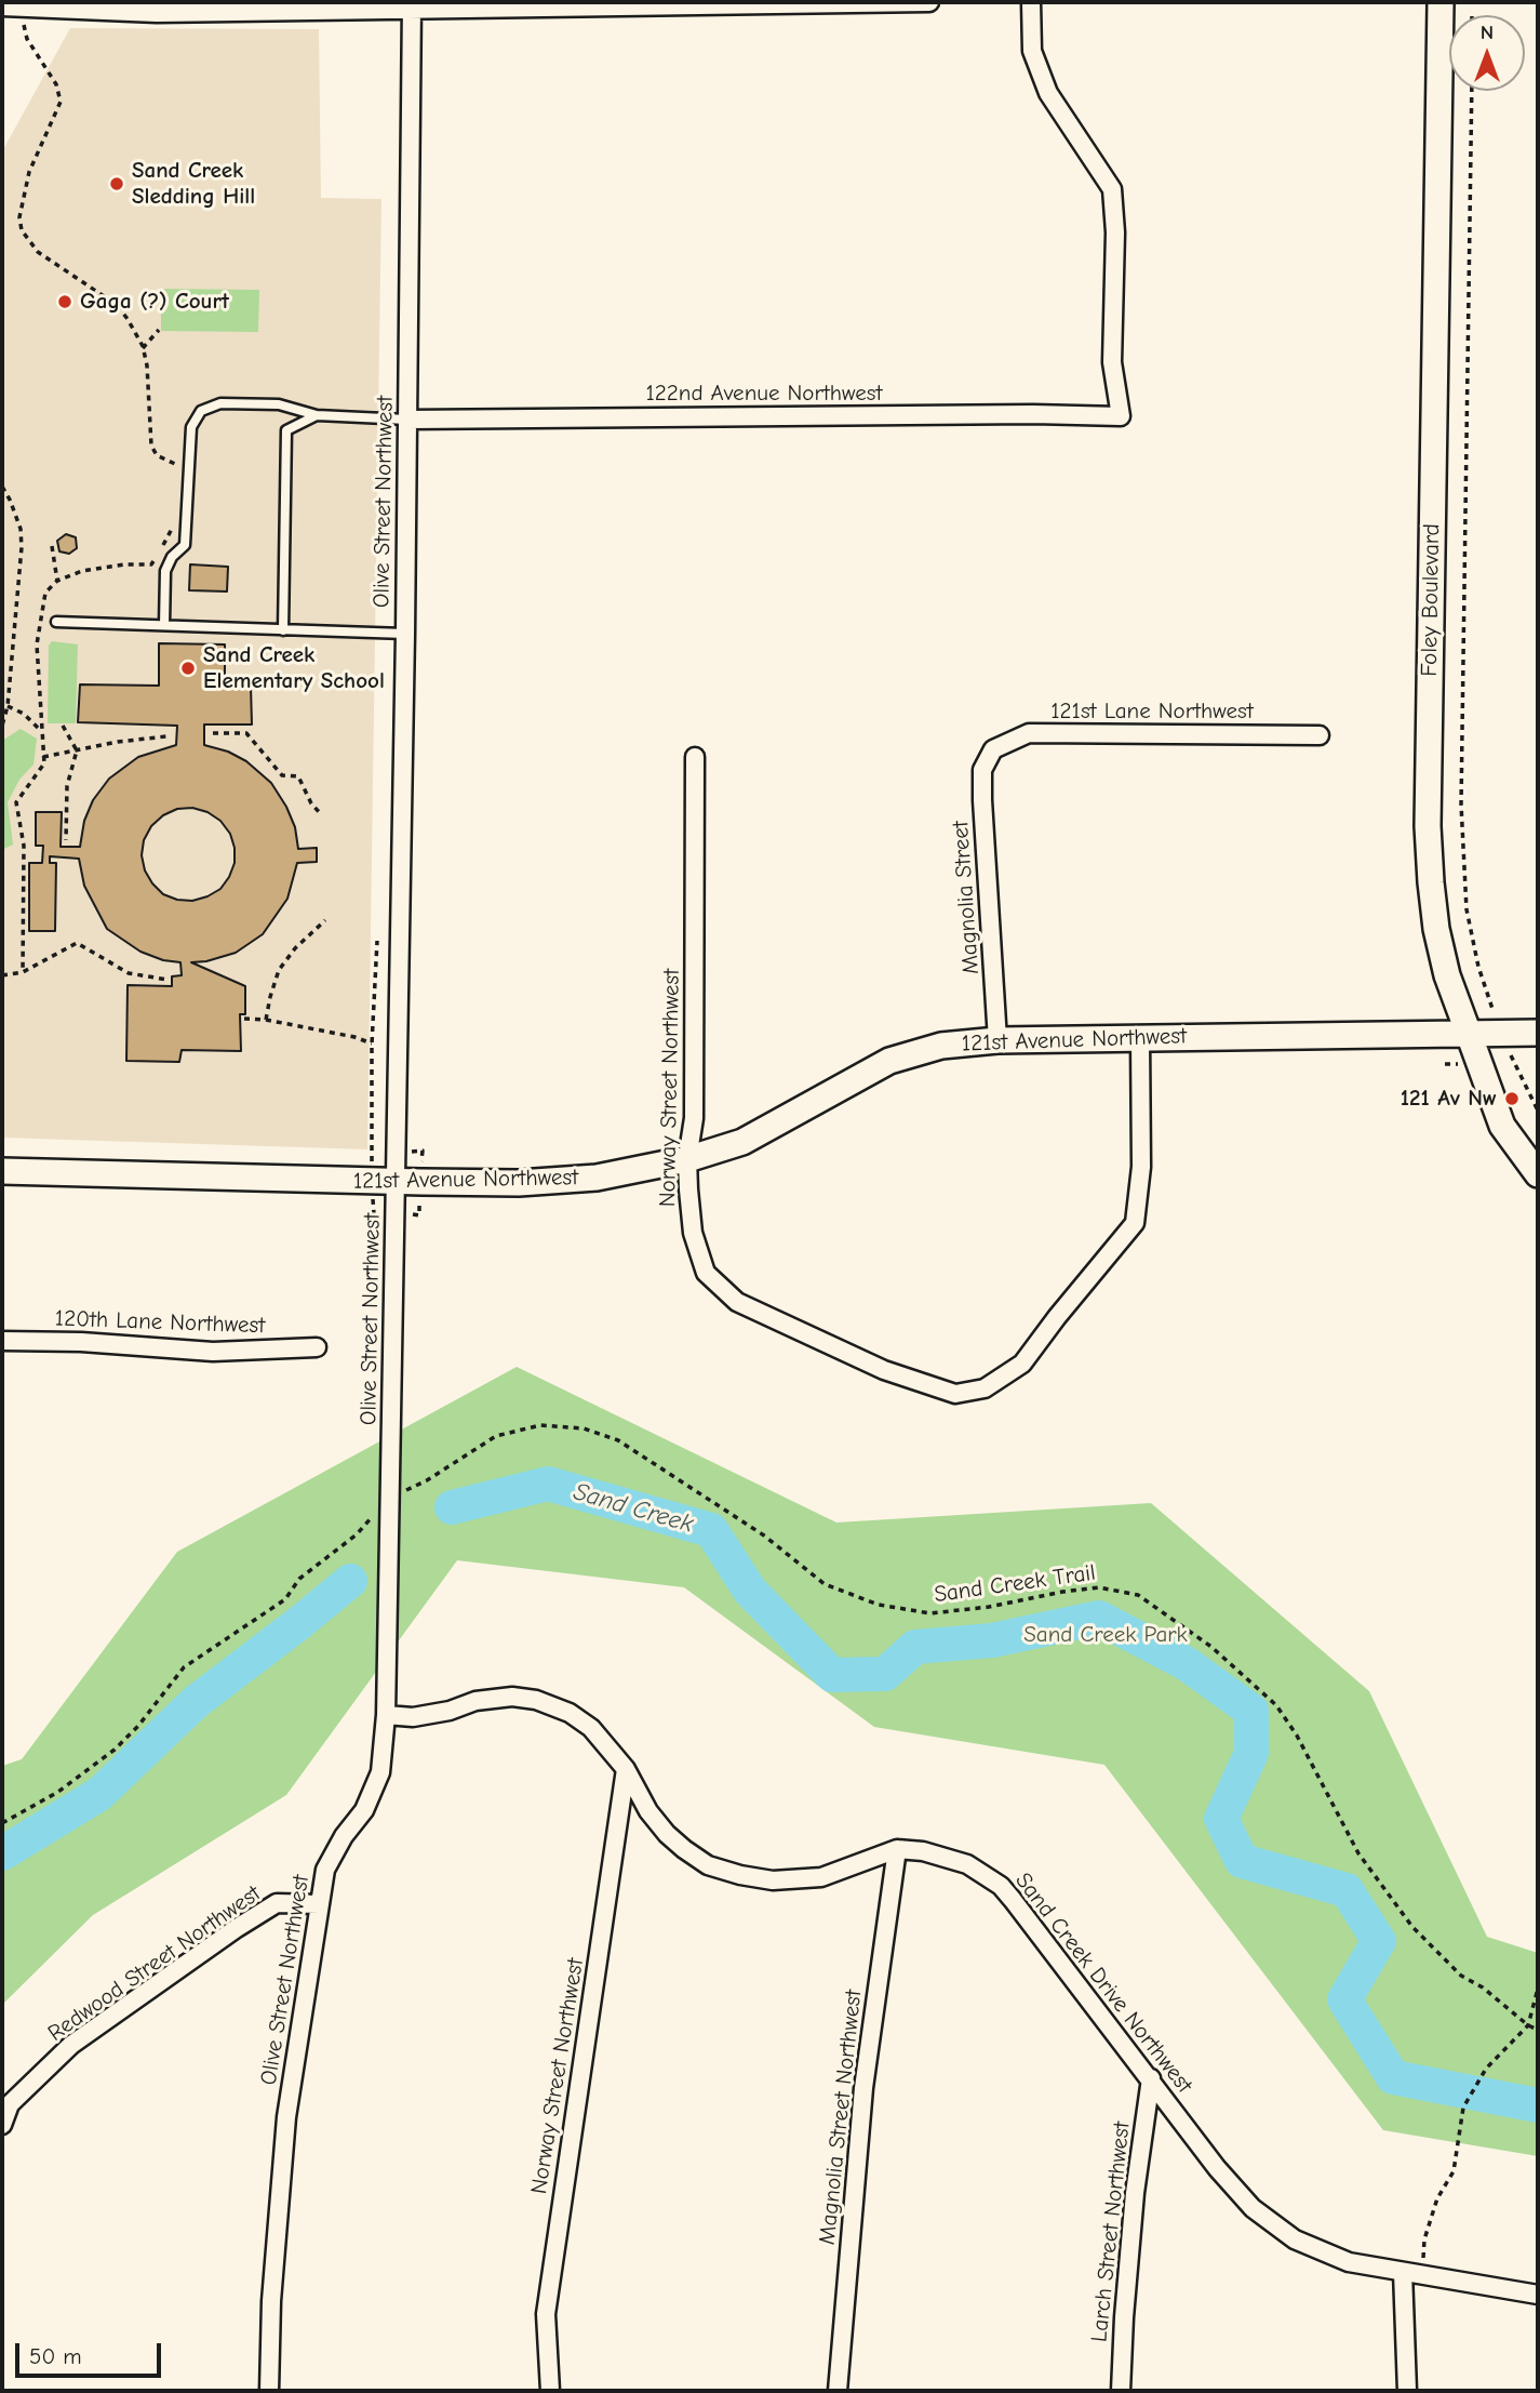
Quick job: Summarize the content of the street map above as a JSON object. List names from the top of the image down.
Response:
{
  "streets": {
    "street": [
      "122nd Avenue Northwest",
      "Olive Street Northwest",
      "Foley Boulevard",
      "121st Lane Northwest",
      "Magnolia Street",
      "121st Avenue Northwest",
      "Norway Street Northwest",
      "120th Lane Northwest",
      "Redwood Street Northwest",
      "Sand Creek Drive Northwest",
      "Magnolia Street Northwest",
      "Larch Street Northwest"
    ],
    "path": ["Sand Creek Trail"]
  },
  "crossings": [
    ["122nd Avenue Northwest", "Olive Street Northwest"],
    ["Olive Street Northwest", "121st Avenue Northwest"],
    ["Olive Street Northwest", "Redwood Street Northwest"],
    ["Olive Street Northwest", "Sand Creek Drive Northwest"],
    ["Foley Boulevard", "121st Avenue Northwest"],
    ["121st Lane Northwest", "Magnolia Street"],
    ["Magnolia Street", "121st Avenue Northwest"],
    ["121st Avenue Northwest", "Norway Street Northwest"],
    ["Norway Street Northwest", "Sand Creek Drive Northwest"],
    ["Sand Creek Drive Northwest", "Magnolia Street Northwest"],
    ["Sand Creek Drive Northwest", "Larch Street Northwest"]
  ],
  "water": ["Sand Creek"],
  "parks": ["Sand Creek Park"],
  "places": [
    "Sand Creek Sledding Hill",
    "Gaga (?) Court",
    "Sand Creek Elementary School",
    "121 Av Nw"
  ],
  "scale_bar": "50 m",
  "north": "top"
}
